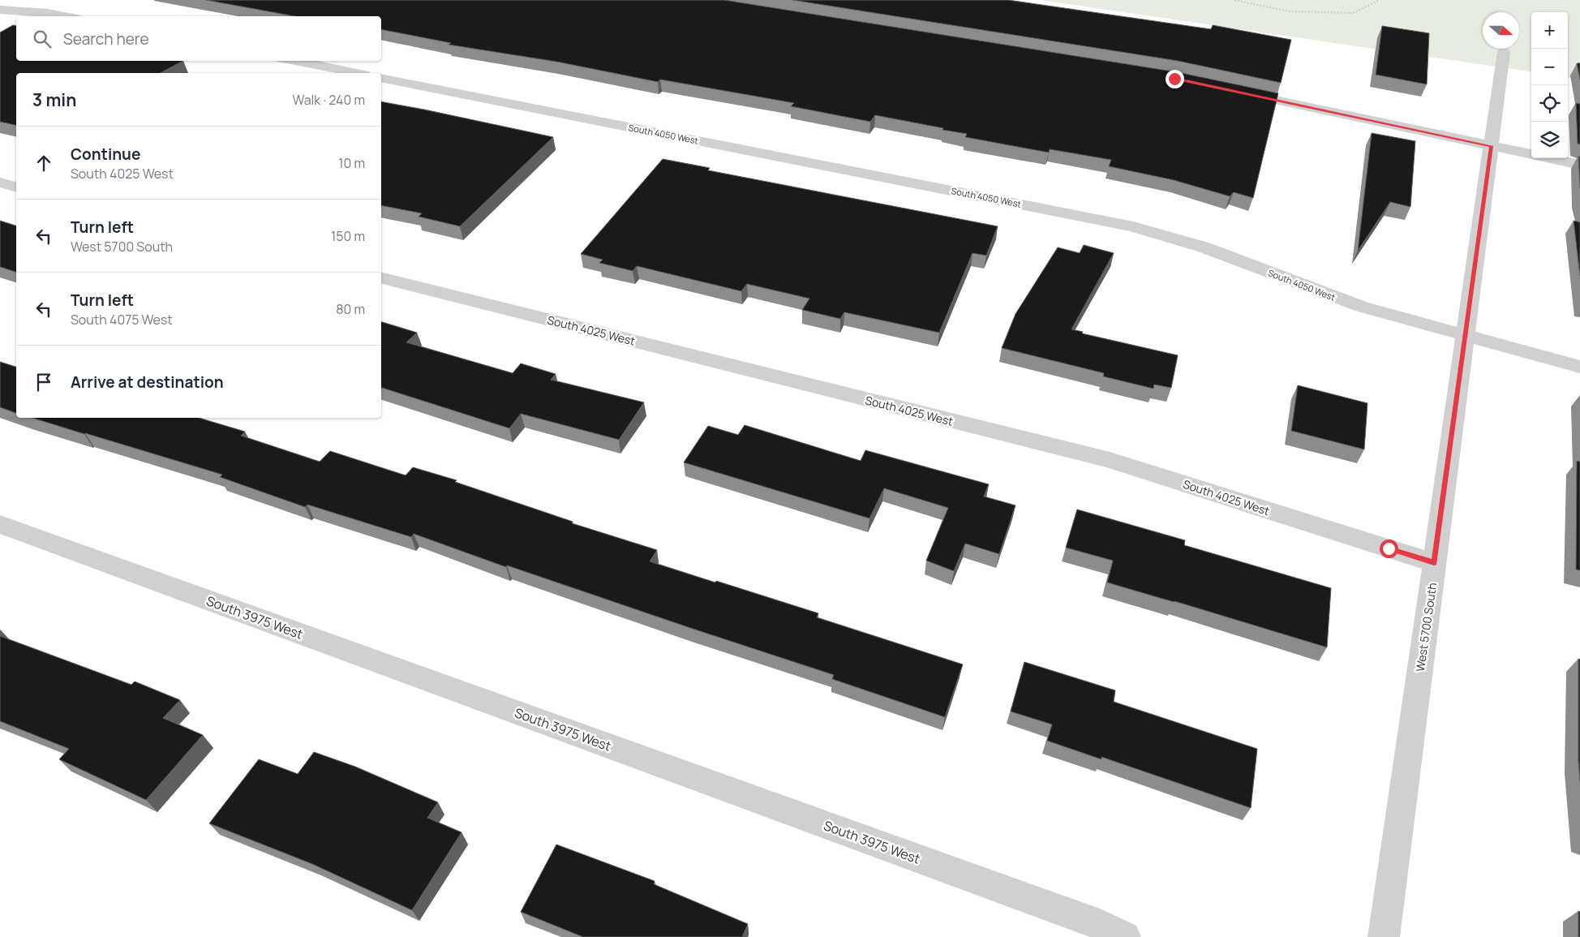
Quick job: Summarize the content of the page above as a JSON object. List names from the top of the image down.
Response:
{
  "streets": {
    "street": [
      "South 4050 West",
      "South 4025 West",
      "South 3975 West",
      "West 5700 South"
    ]
  },
  "crossings": [
    ["South 4050 West", "West 5700 South"],
    ["South 4025 West", "West 5700 South"]
  ],
  "north": "right",
  "page": {
    "map_buttons": ["+", "−"],
    "search": "Search here",
    "heading": ["3 min", "Walk · 240 m"],
    "list": [
      ["Continue", "South 4025 West", "10 m"],
      ["Turn left", "West 5700 South", "150 m"],
      ["Turn left", "South 4075 West", "80 m"],
      "Arrive at destination"
    ]
  }
}
